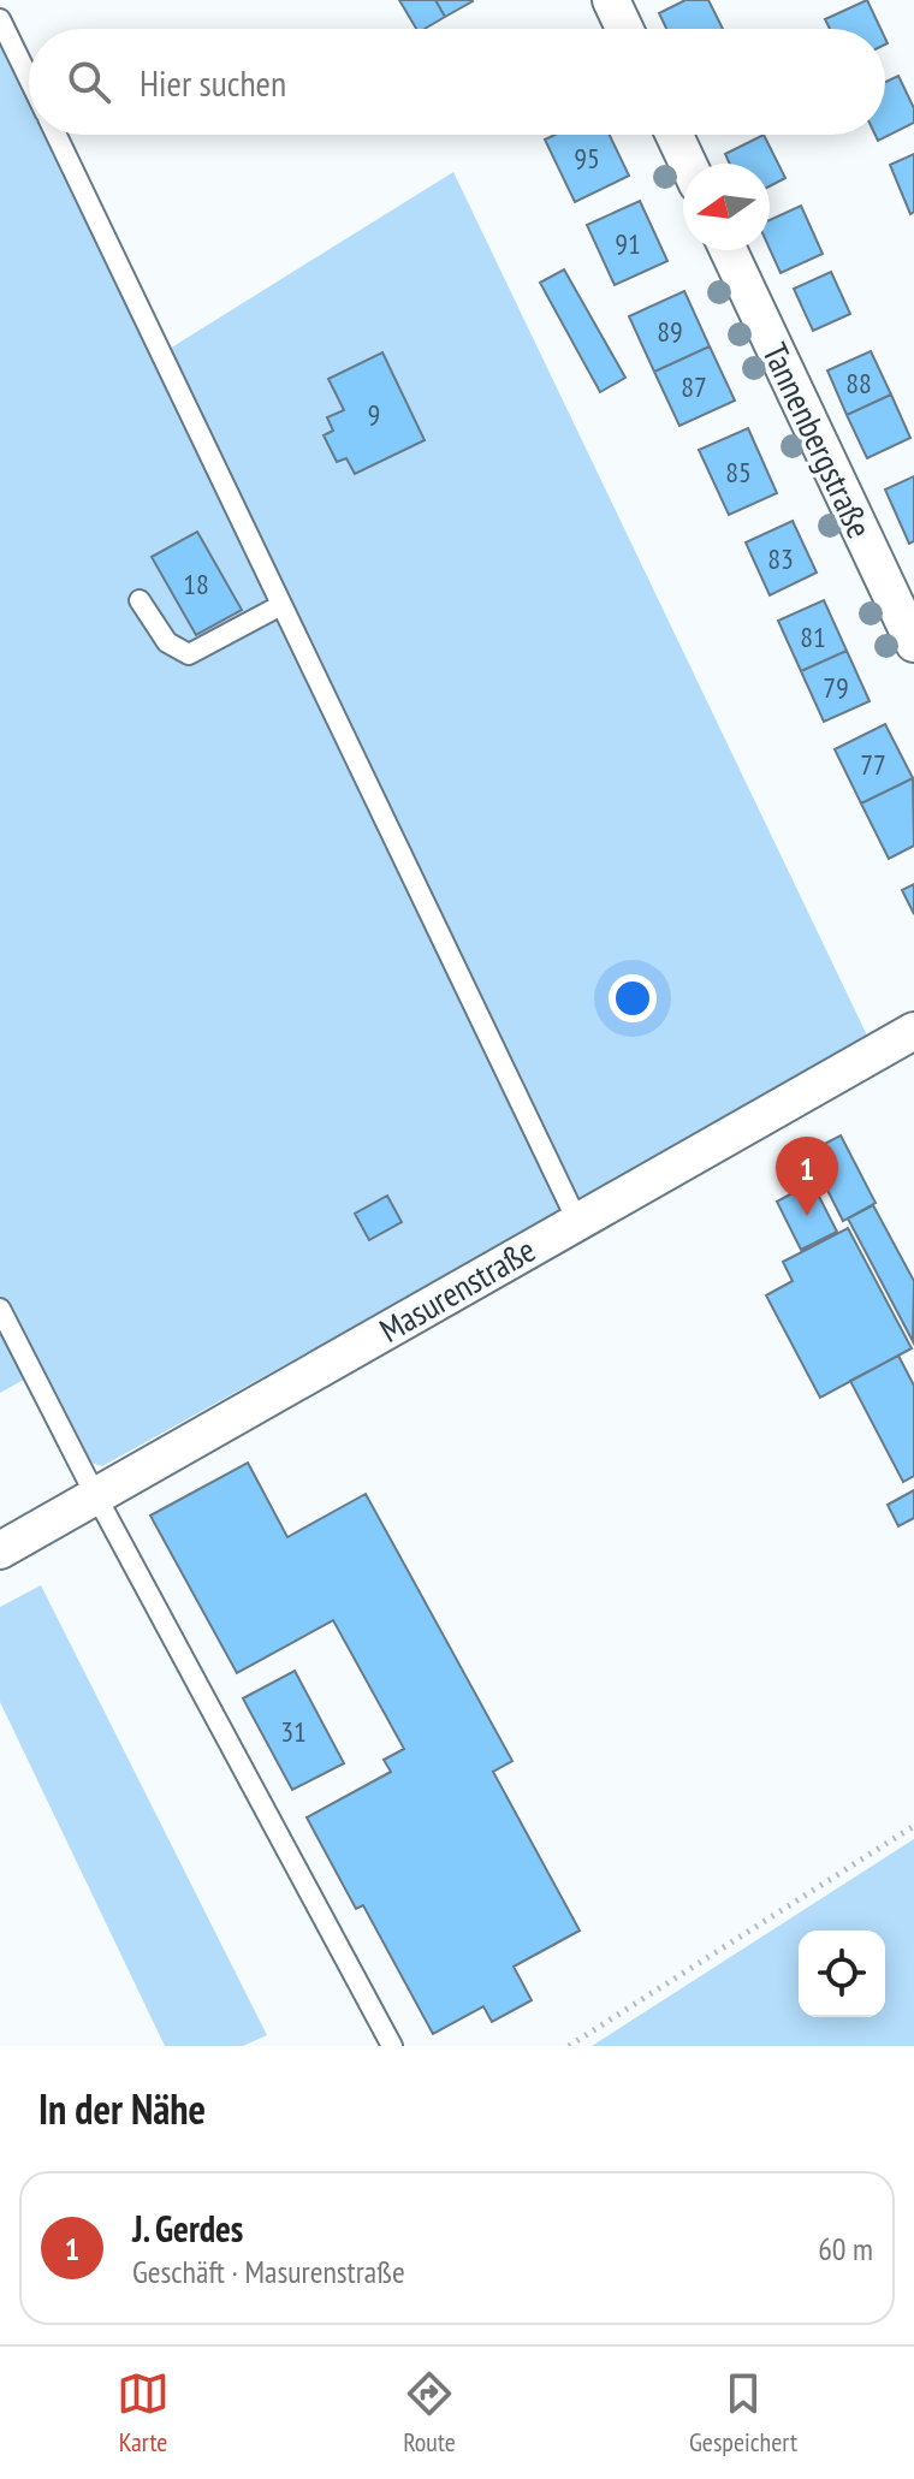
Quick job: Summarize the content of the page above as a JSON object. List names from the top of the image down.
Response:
{
  "streets": {
    "street": ["Tannenbergstraße", "Masurenstraße"]
  },
  "house_numbers": [
    "95",
    "91",
    "89",
    "88",
    "87",
    "9",
    "85",
    "83",
    "18",
    "81",
    "79",
    "77",
    "31"
  ],
  "north": "left",
  "page": {
    "search": "Hier suchen",
    "pins": "1",
    "heading": "In der Nähe",
    "list": [
      {
        "mark": "1",
        "name": "J. Gerdes",
        "note": "Geschäft · Masurenstraße",
        "value": "60 m"
      }
    ],
    "nav": ["Karte", "Route", "Gespeichert"]
  }
}
